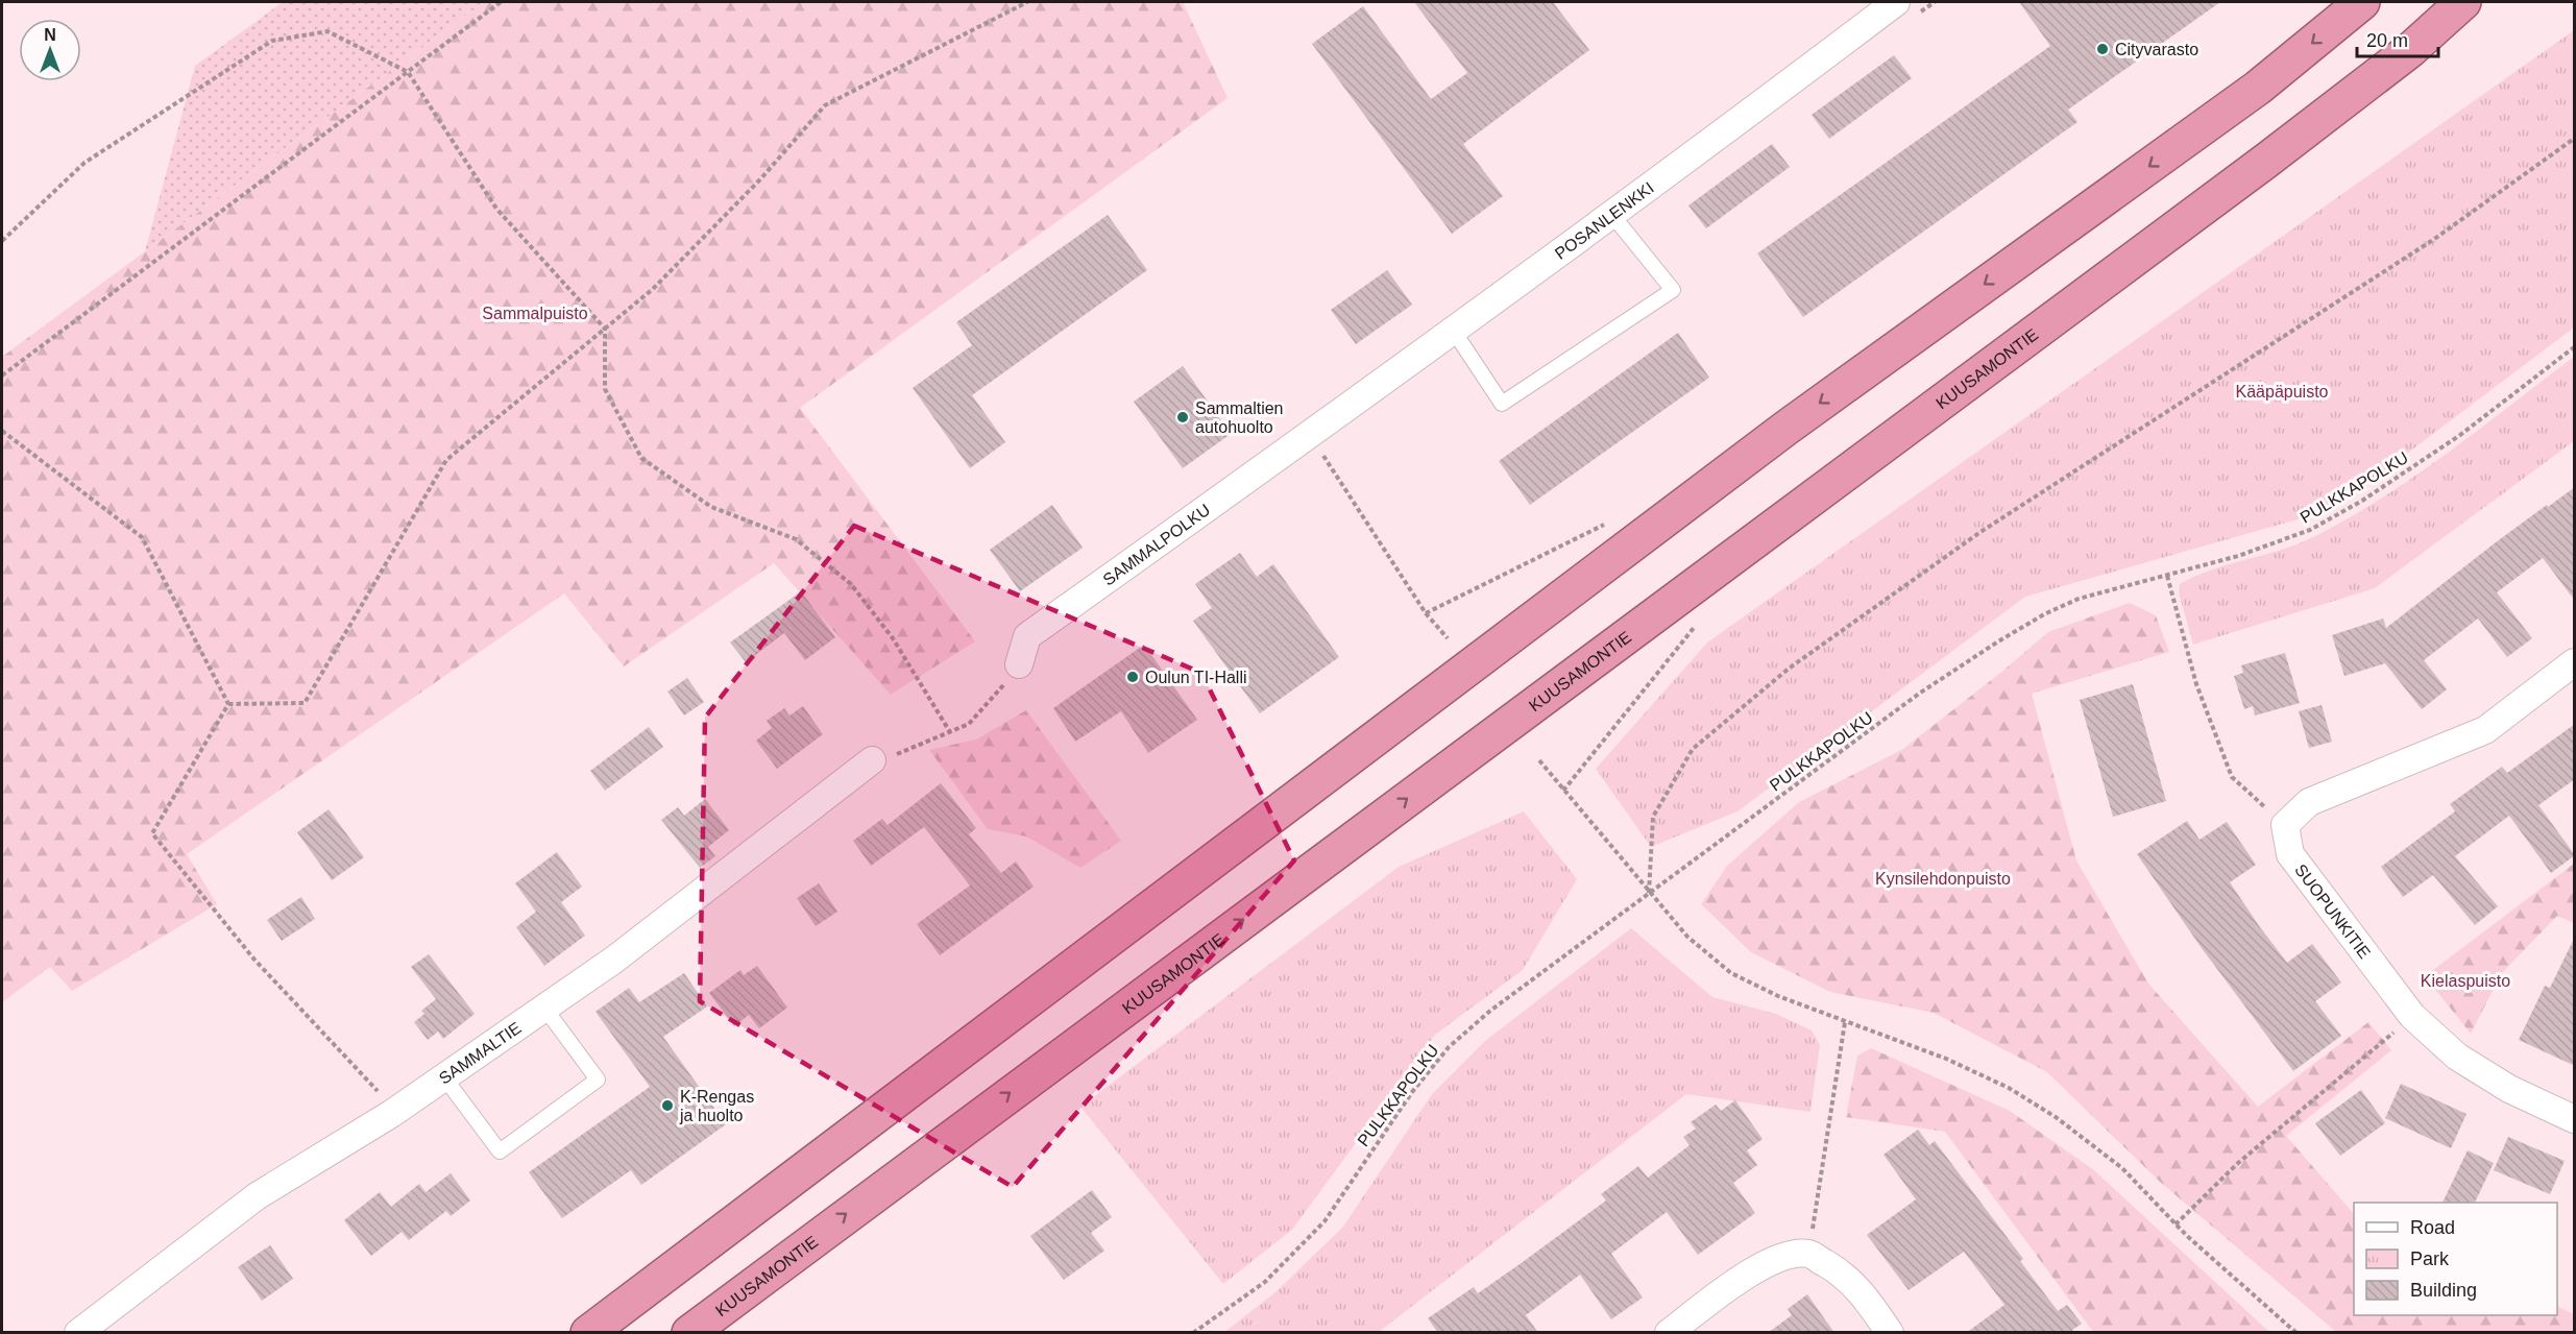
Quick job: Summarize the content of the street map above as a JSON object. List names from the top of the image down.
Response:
{
  "streets": {
    "highway": ["KUUSAMONTIE"],
    "street": [
      "POSANLENKKI",
      "SAMMALPOLKU",
      "SUOPUNKITIE",
      "SAMMALTIE"
    ],
    "path": ["PULKKAPOLKU"]
  },
  "crossings": [
    ["POSANLENKKI", "SAMMALPOLKU"]
  ],
  "parks": [
    "Sammalpuisto",
    "Kääpäpuisto",
    "Kynsilehdonpuisto",
    "Kielaspuisto"
  ],
  "places": [
    "Cityvarasto",
    "Sammaltien autohuolto",
    "Oulun TI-Halli",
    "K-Rengas ja huolto"
  ],
  "legend": ["Road", "Park", "Building"],
  "scale_bar": "20 m",
  "north": "top"
}
